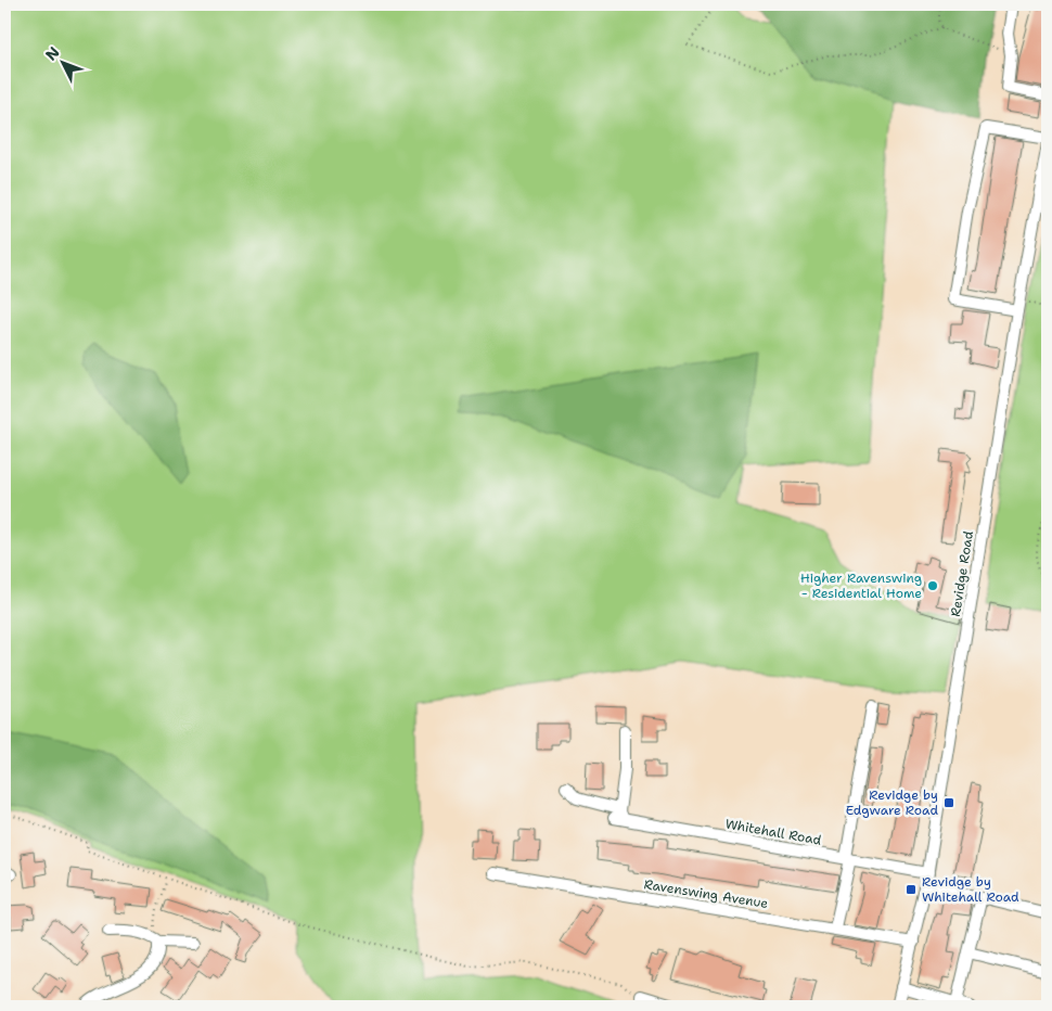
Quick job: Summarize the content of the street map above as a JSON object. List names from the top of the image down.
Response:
{
  "streets": {
    "street": ["Revidge Road", "Whitehall Road", "Ravenswing Avenue"]
  },
  "crossings": [
    ["Revidge Road", "Whitehall Road"],
    ["Revidge Road", "Ravenswing Avenue"]
  ],
  "places": {
    "other": ["Higher Ravenswing - Residential Home"],
    "transit": ["Revidge by Edgware Road", "Revidge by Whitehall Road"]
  },
  "north": "top left"
}
